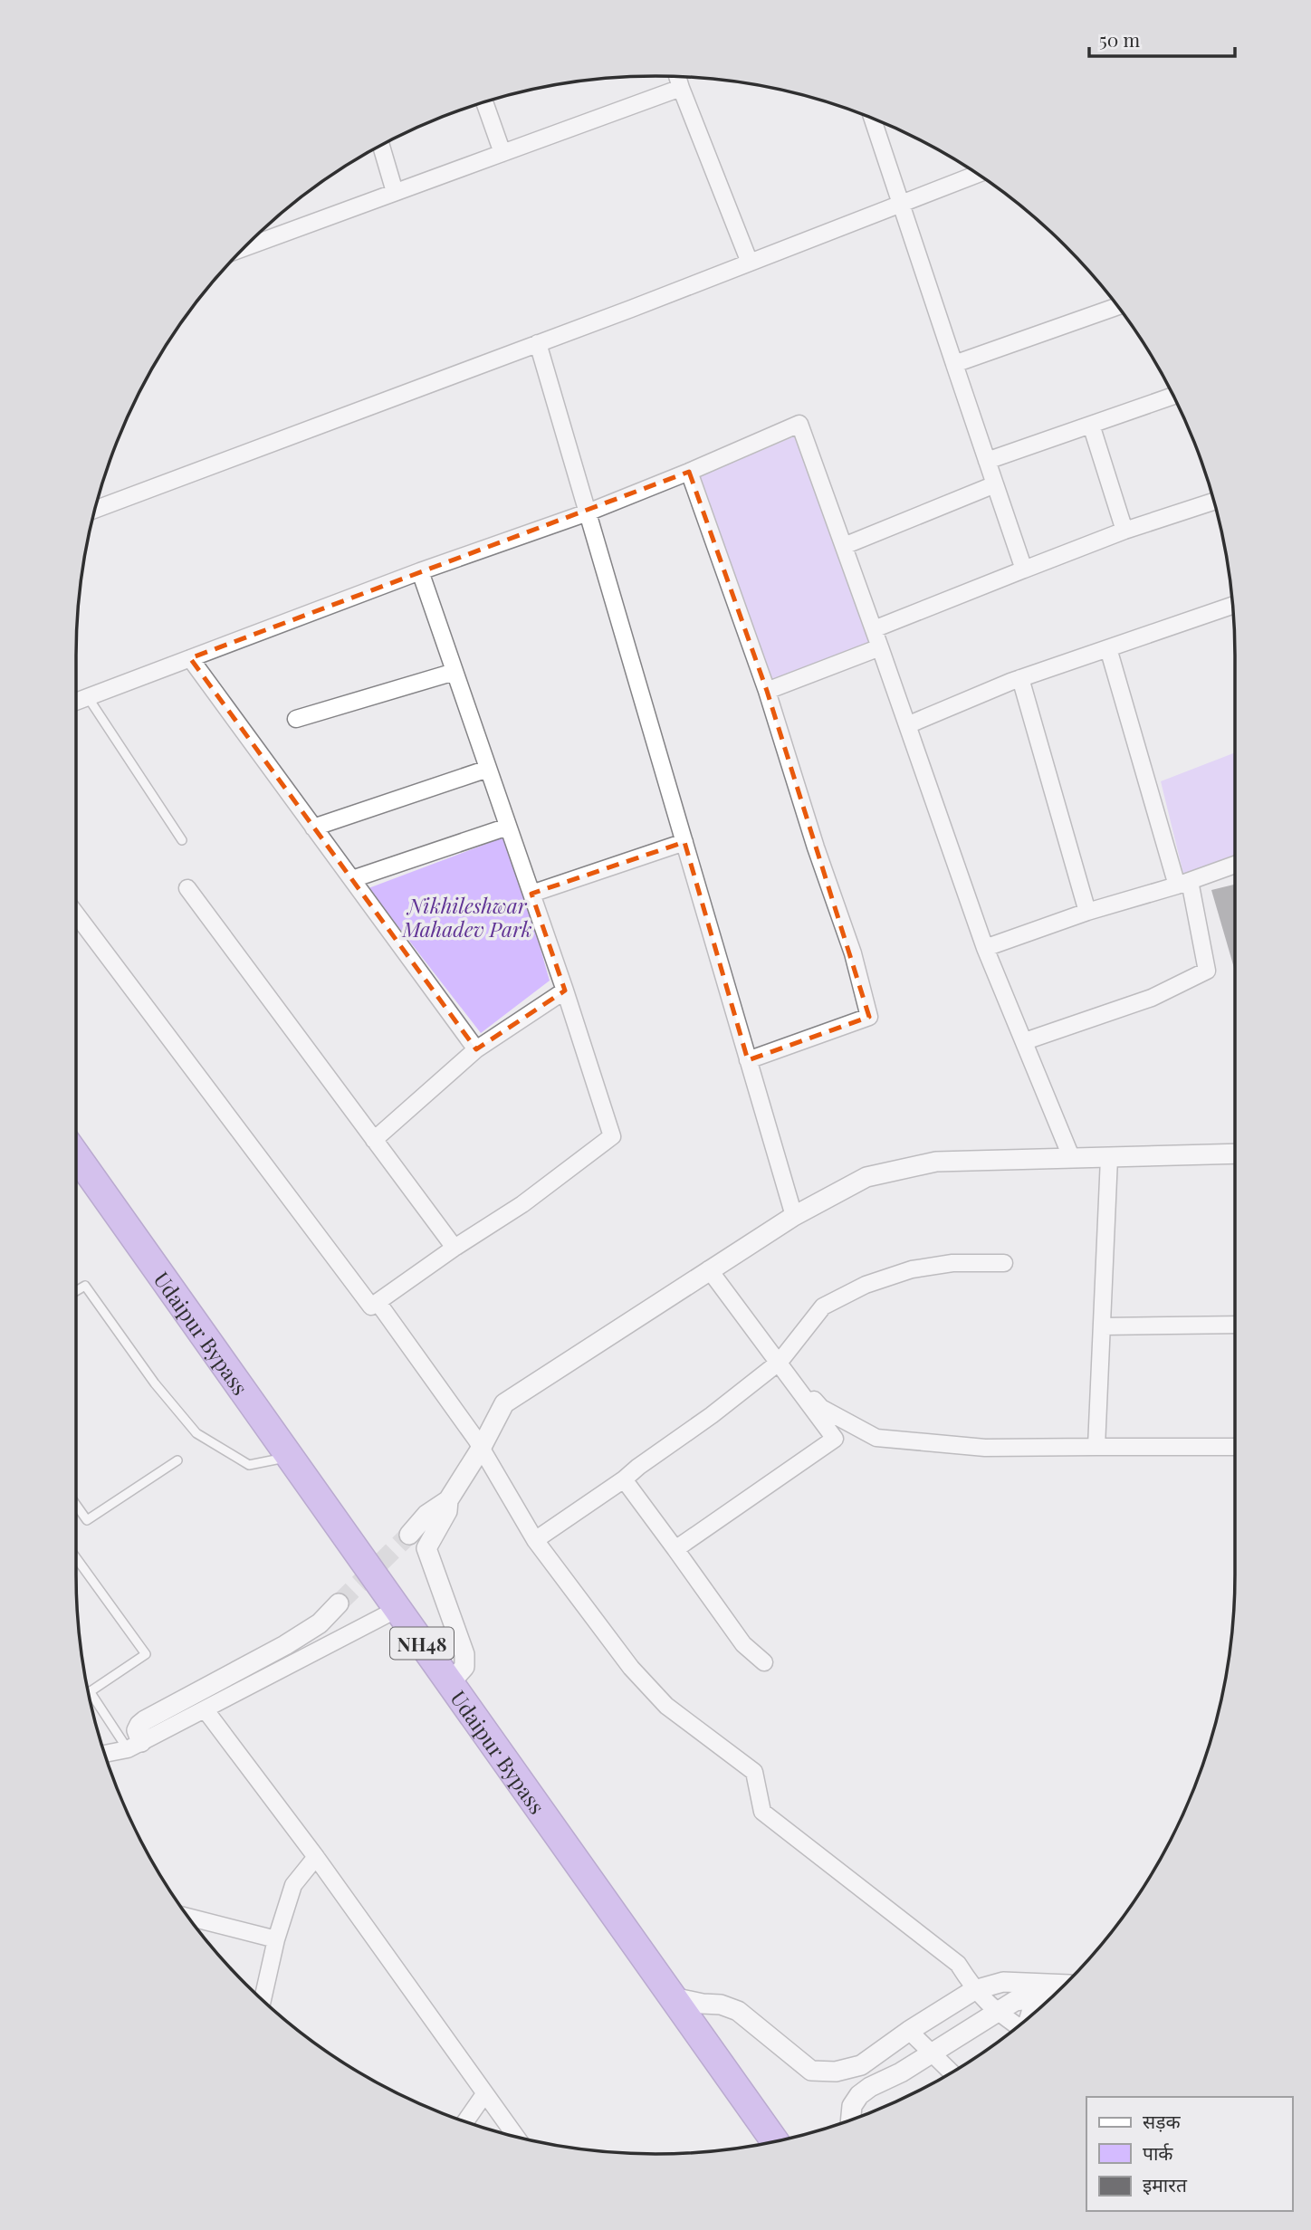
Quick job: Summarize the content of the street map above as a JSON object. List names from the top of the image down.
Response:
{
  "streets": {
    "highway": ["Udaipur Bypass", "NH48"]
  },
  "parks": ["Nikhileshwar Mahadev Park"],
  "legend": ["सड़क", "पार्क", "इमारत"],
  "scale_bar": "50 m"
}
